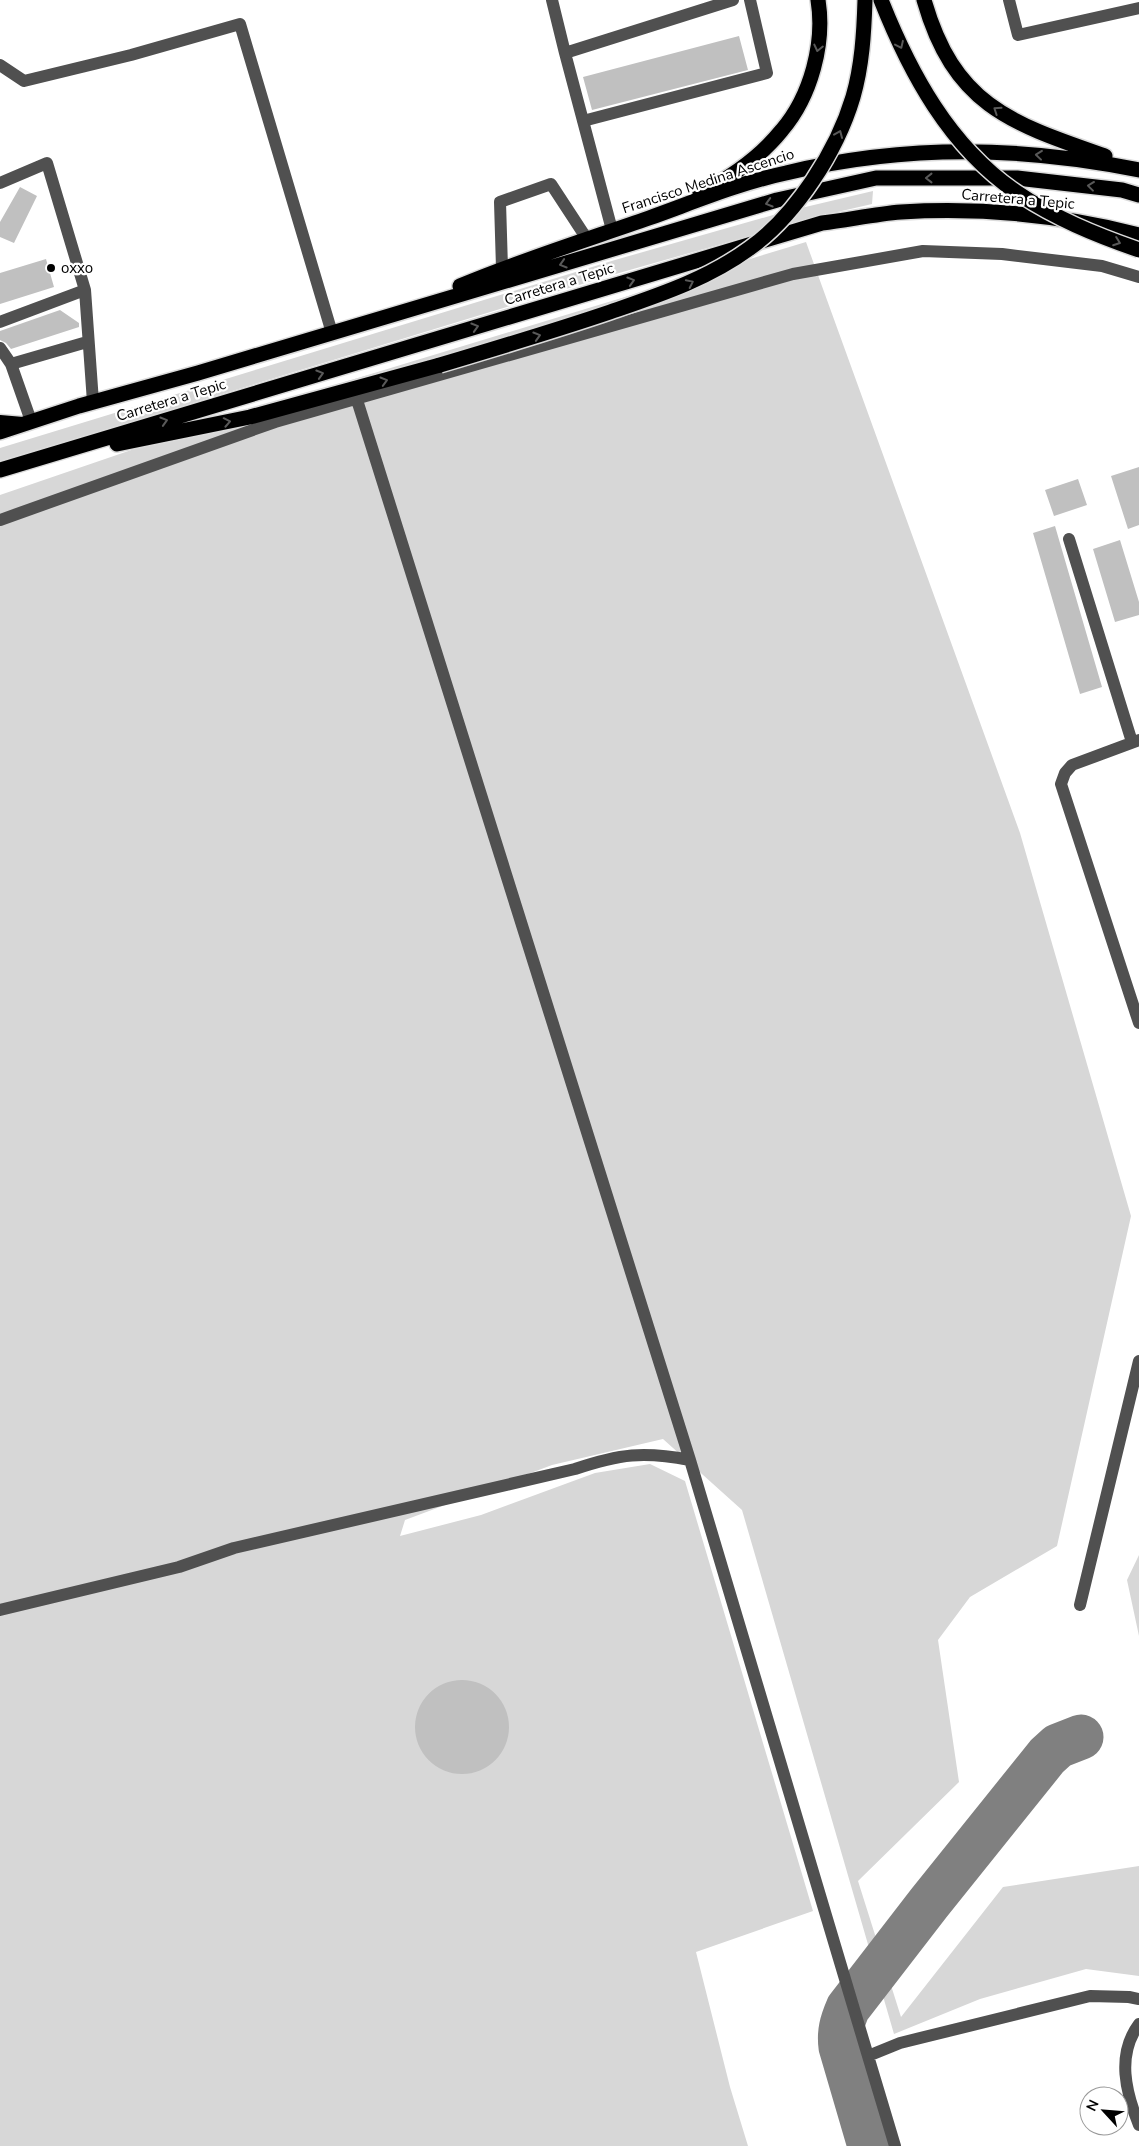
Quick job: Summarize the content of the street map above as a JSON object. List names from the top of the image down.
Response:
{
  "streets": {
    "highway": ["Francisco Medina Ascencio", "Carretera a Tepic"]
  },
  "crossings": [
    ["Francisco Medina Ascencio", "Carretera a Tepic"]
  ],
  "one_way": ["Francisco Medina Ascencio"],
  "places": ["oxxo"],
  "north": "top left"
}
